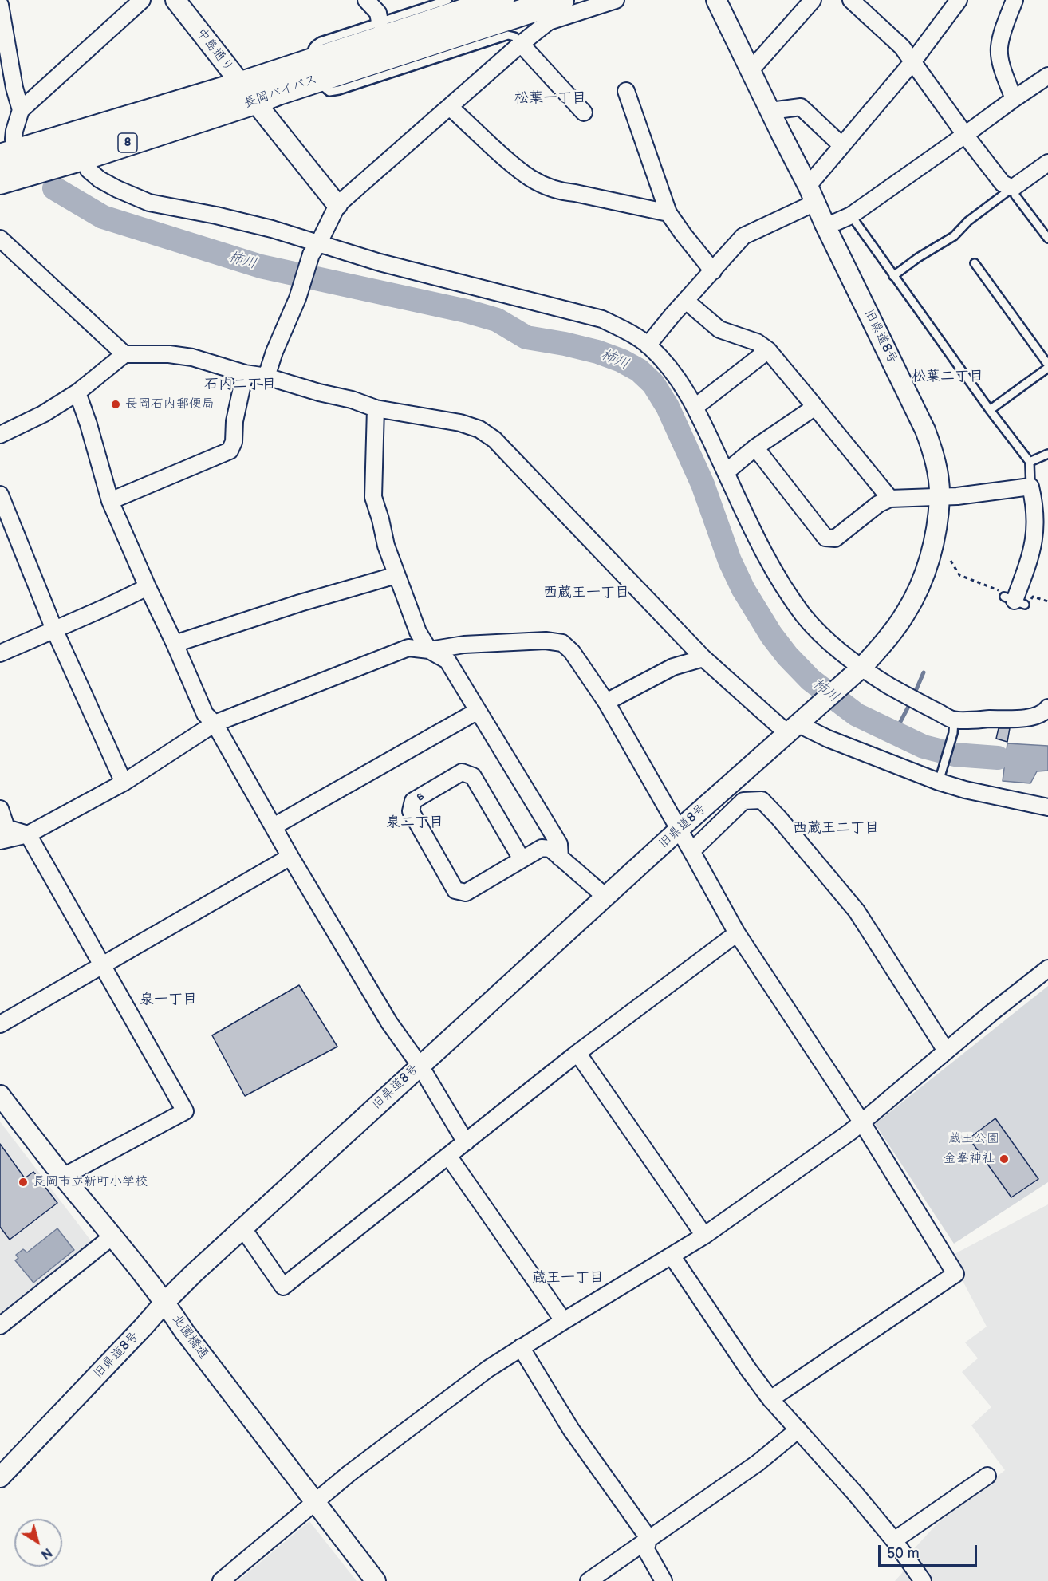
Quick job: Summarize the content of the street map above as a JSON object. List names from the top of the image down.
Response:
{
  "streets": {
    "highway": ["長岡バイパス", "8"],
    "street": [
      "中島通り",
      "旧県道8号",
      "s",
      "北園橋通"
    ]
  },
  "crossings": [
    ["中島通り", "長岡バイパス"],
    ["旧県道8号", "s"],
    ["旧県道8号", "北園橋通"]
  ],
  "districts": [
    "松葉一丁目",
    "松葉二丁目",
    "石内二丁目",
    "西蔵王一丁目",
    "泉二丁目",
    "西蔵王二丁目",
    "泉一丁目",
    "蔵王一丁目"
  ],
  "water": ["柿川"],
  "parks": ["蔵王公園"],
  "places": ["長岡石内郵便局", "金峯神社", "長岡市立新町小学校"],
  "scale_bar": "50 m",
  "north": "bottom right"
}
